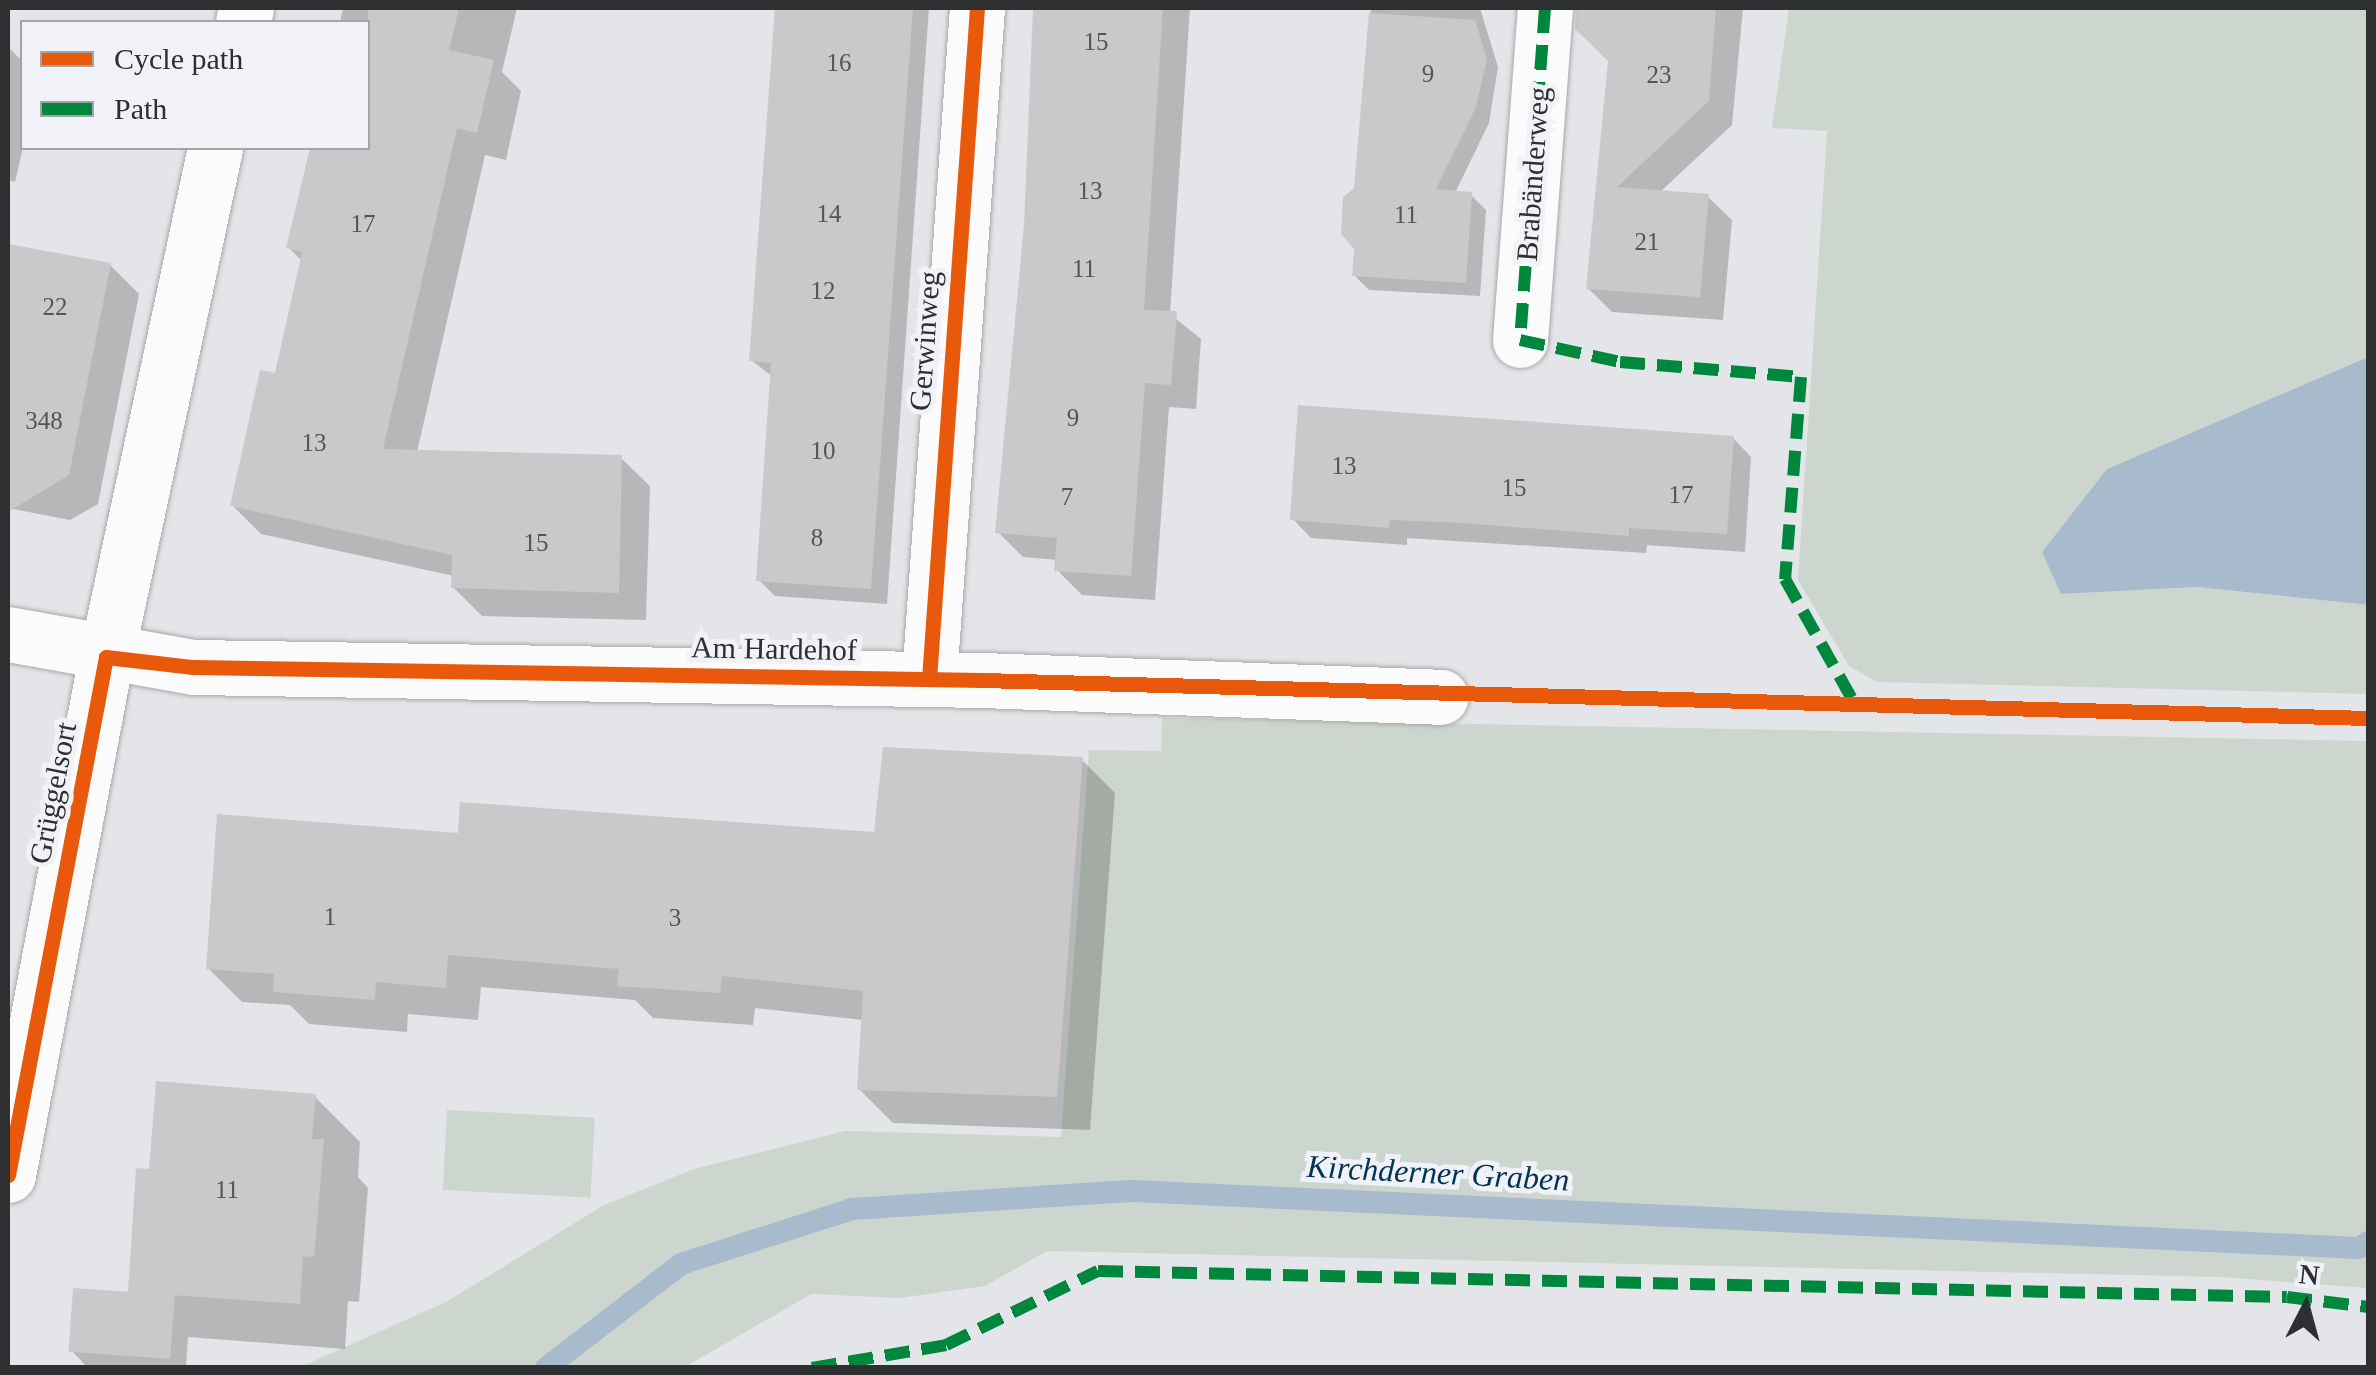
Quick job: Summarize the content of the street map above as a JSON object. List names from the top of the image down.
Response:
{
  "streets": {
    "street": [
      "Brabänderweg",
      "Gerwinweg",
      "Am Hardehof",
      "Grüggelsort"
    ]
  },
  "crossings": [
    ["Gerwinweg", "Am Hardehof"],
    ["Am Hardehof", "Grüggelsort"]
  ],
  "water": ["Kirchderner Graben"],
  "house_numbers": [
    "15",
    "16",
    "9",
    "23",
    "13",
    "14",
    "11",
    "17",
    "21",
    "11",
    "12",
    "22",
    "9",
    "348",
    "13",
    "10",
    "13",
    "15",
    "17",
    "7",
    "8",
    "15",
    "1",
    "3",
    "11"
  ],
  "legend": ["Cycle path", "Path"],
  "north": "top"
}
